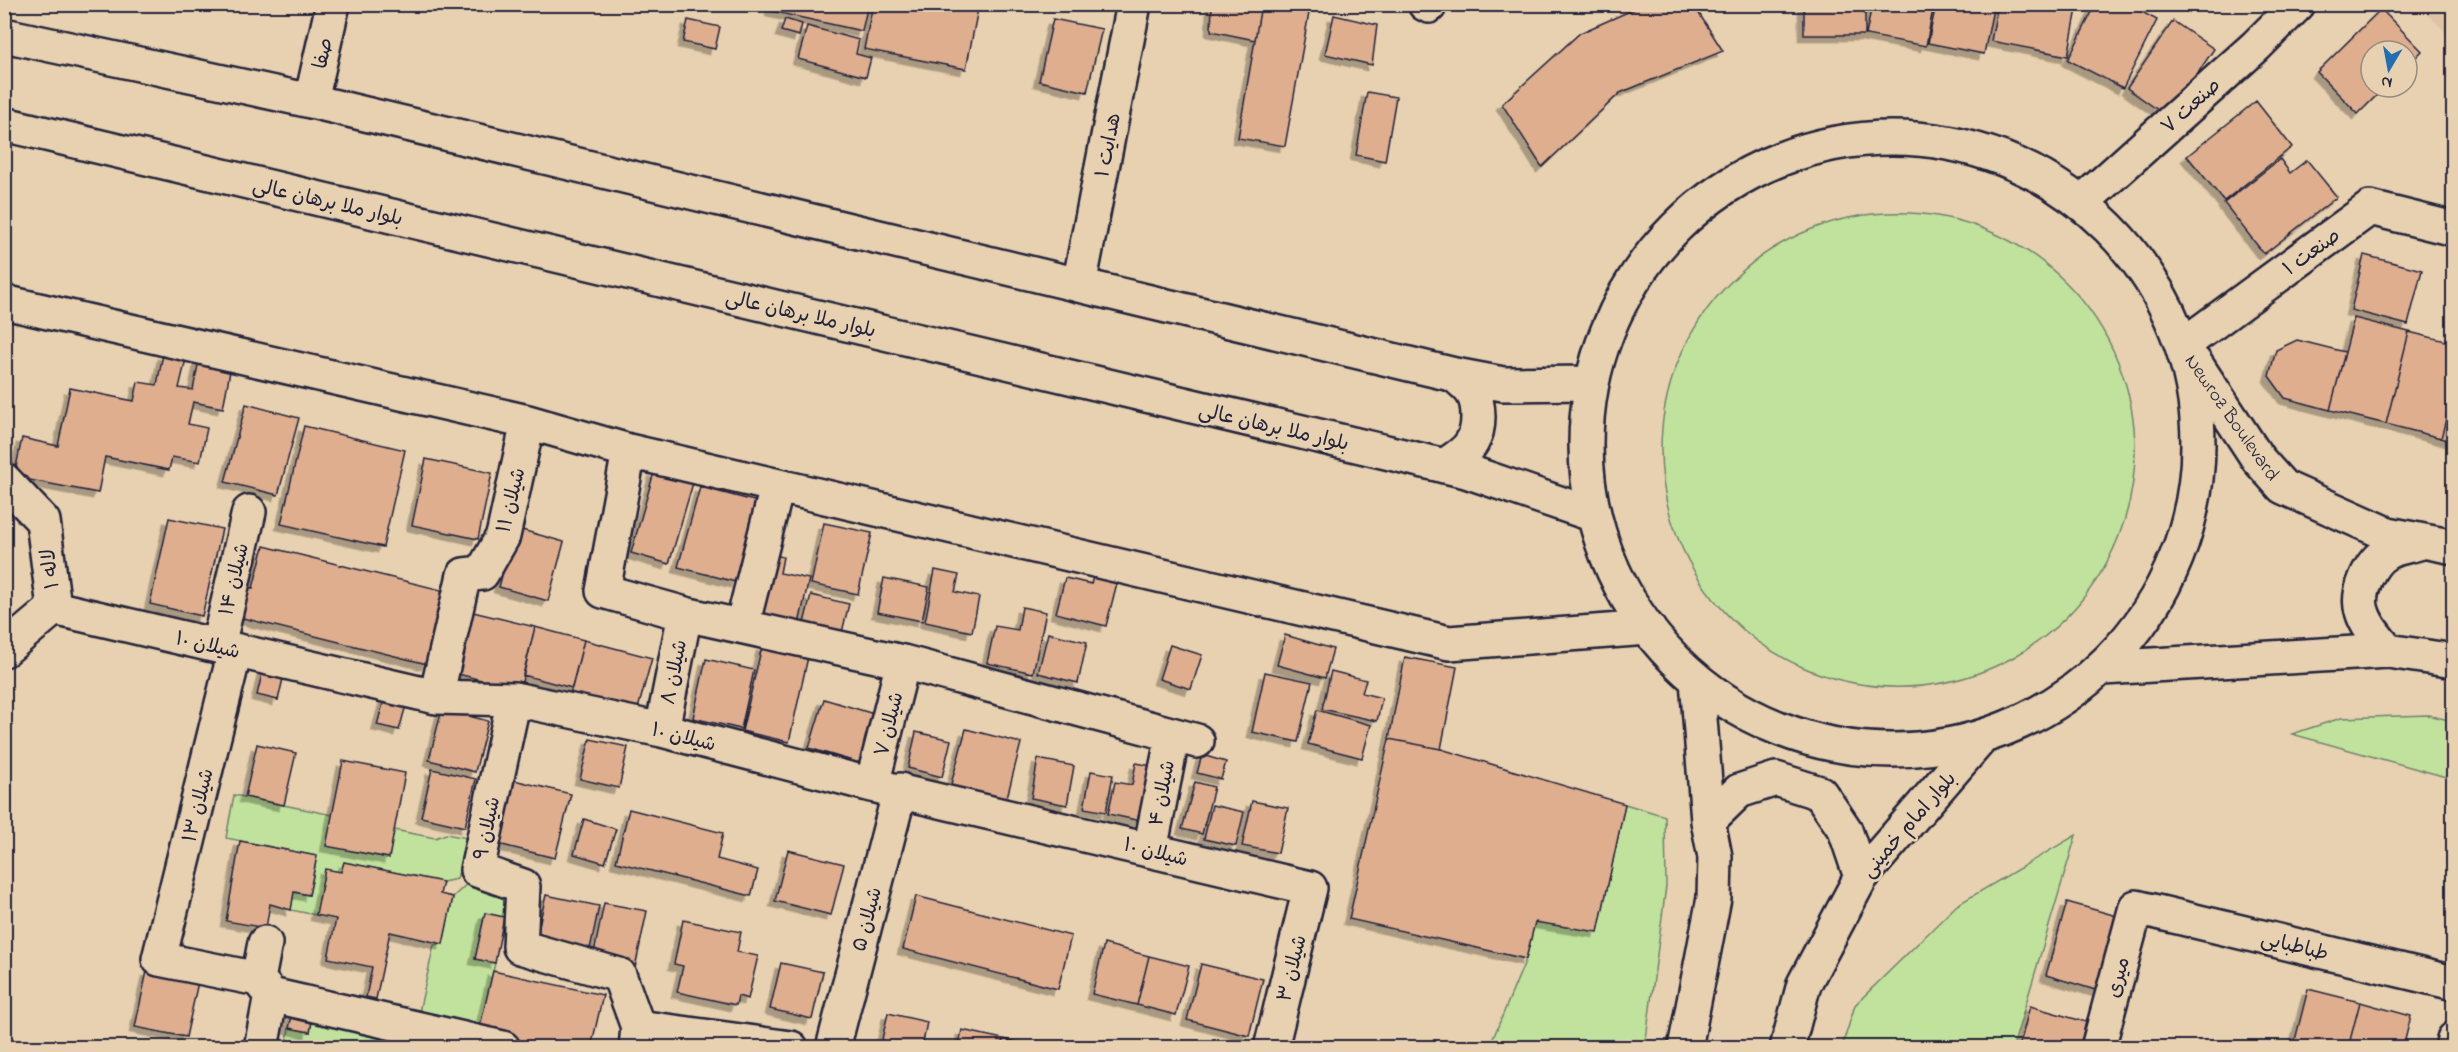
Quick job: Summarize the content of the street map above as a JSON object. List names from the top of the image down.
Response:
{
  "streets": {
    "street": [
      "صفا",
      "صنعت ۷",
      "هدایت ۱",
      "بلوار ملا برهان عالی",
      "صنعت ۱",
      "Newroz Boulevard",
      "شیلان ۱۱",
      "لاله ۱",
      "شیلان ۱۴",
      "شیلان ۱۰",
      "شیلان ۸",
      "شیلان ۷",
      "شیلان ۴",
      "شیلان ۱۳",
      "بلوار امام خمینی",
      "شیلان ۹",
      "شیلان ۵",
      "طباطبایی",
      "شیلان ۳",
      "میری"
    ]
  },
  "crossings": [
    ["صنعت ۱", "Newroz Boulevard"],
    ["شیلان ۱۱", "شیلان ۱۰"],
    ["لاله ۱", "شیلان ۱۰"],
    ["شیلان ۱۴", "شیلان ۱۰"],
    ["شیلان ۱۴", "شیلان ۱۳"],
    ["شیلان ۱۰", "شیلان ۸"],
    ["شیلان ۱۰", "شیلان ۷"],
    ["شیلان ۱۰", "شیلان ۴"],
    ["شیلان ۱۰", "شیلان ۱۳"],
    ["شیلان ۱۰", "شیلان ۹"],
    ["شیلان ۱۰", "شیلان ۵"],
    ["شیلان ۱۰", "شیلان ۳"],
    ["شیلان ۷", "شیلان ۴"],
    ["شیلان ۷", "شیلان ۵"],
    ["طباطبایی", "میری"]
  ],
  "north": "bottom"
}
